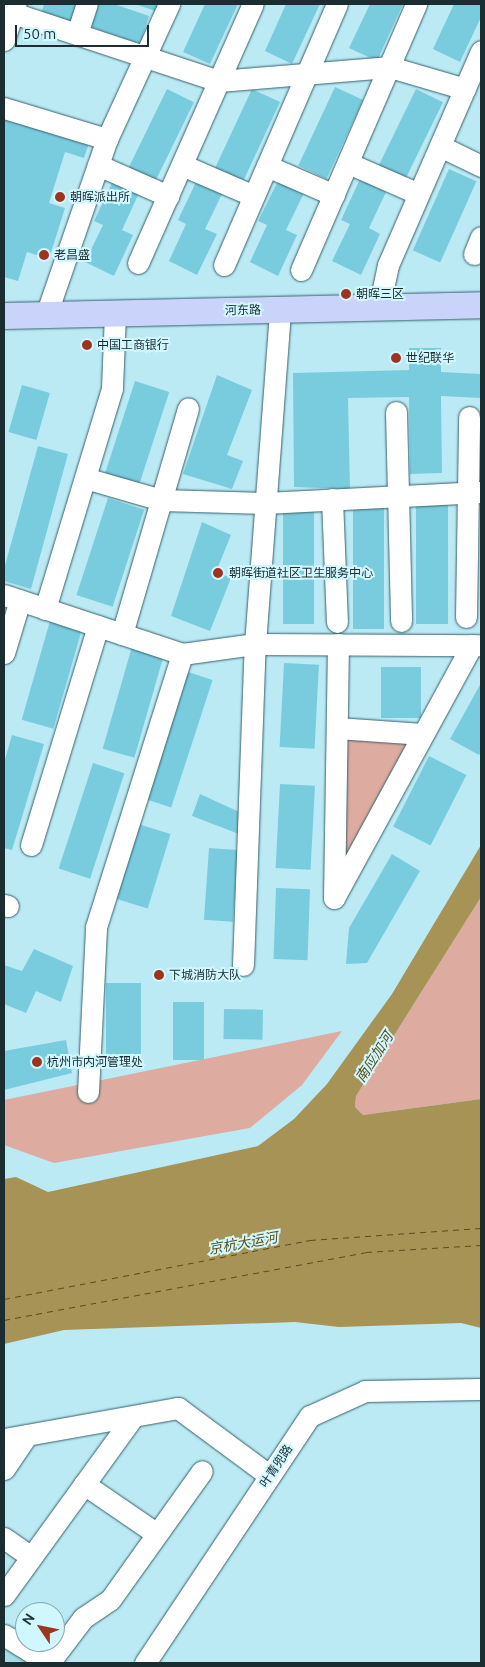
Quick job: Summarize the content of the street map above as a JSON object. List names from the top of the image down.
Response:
{
  "streets": {
    "main road": ["河东路"],
    "street": ["叶青兜路"]
  },
  "water": ["南应加河", "京杭大运河"],
  "places": [
    "朝晖派出所",
    "老昌盛",
    "朝晖三区",
    "中国工商银行",
    "世纪联华",
    "朝晖街道社区卫生服务中心",
    "下城消防大队",
    "杭州市内河管理处"
  ],
  "scale_bar": "50 m",
  "north": "top left"
}
